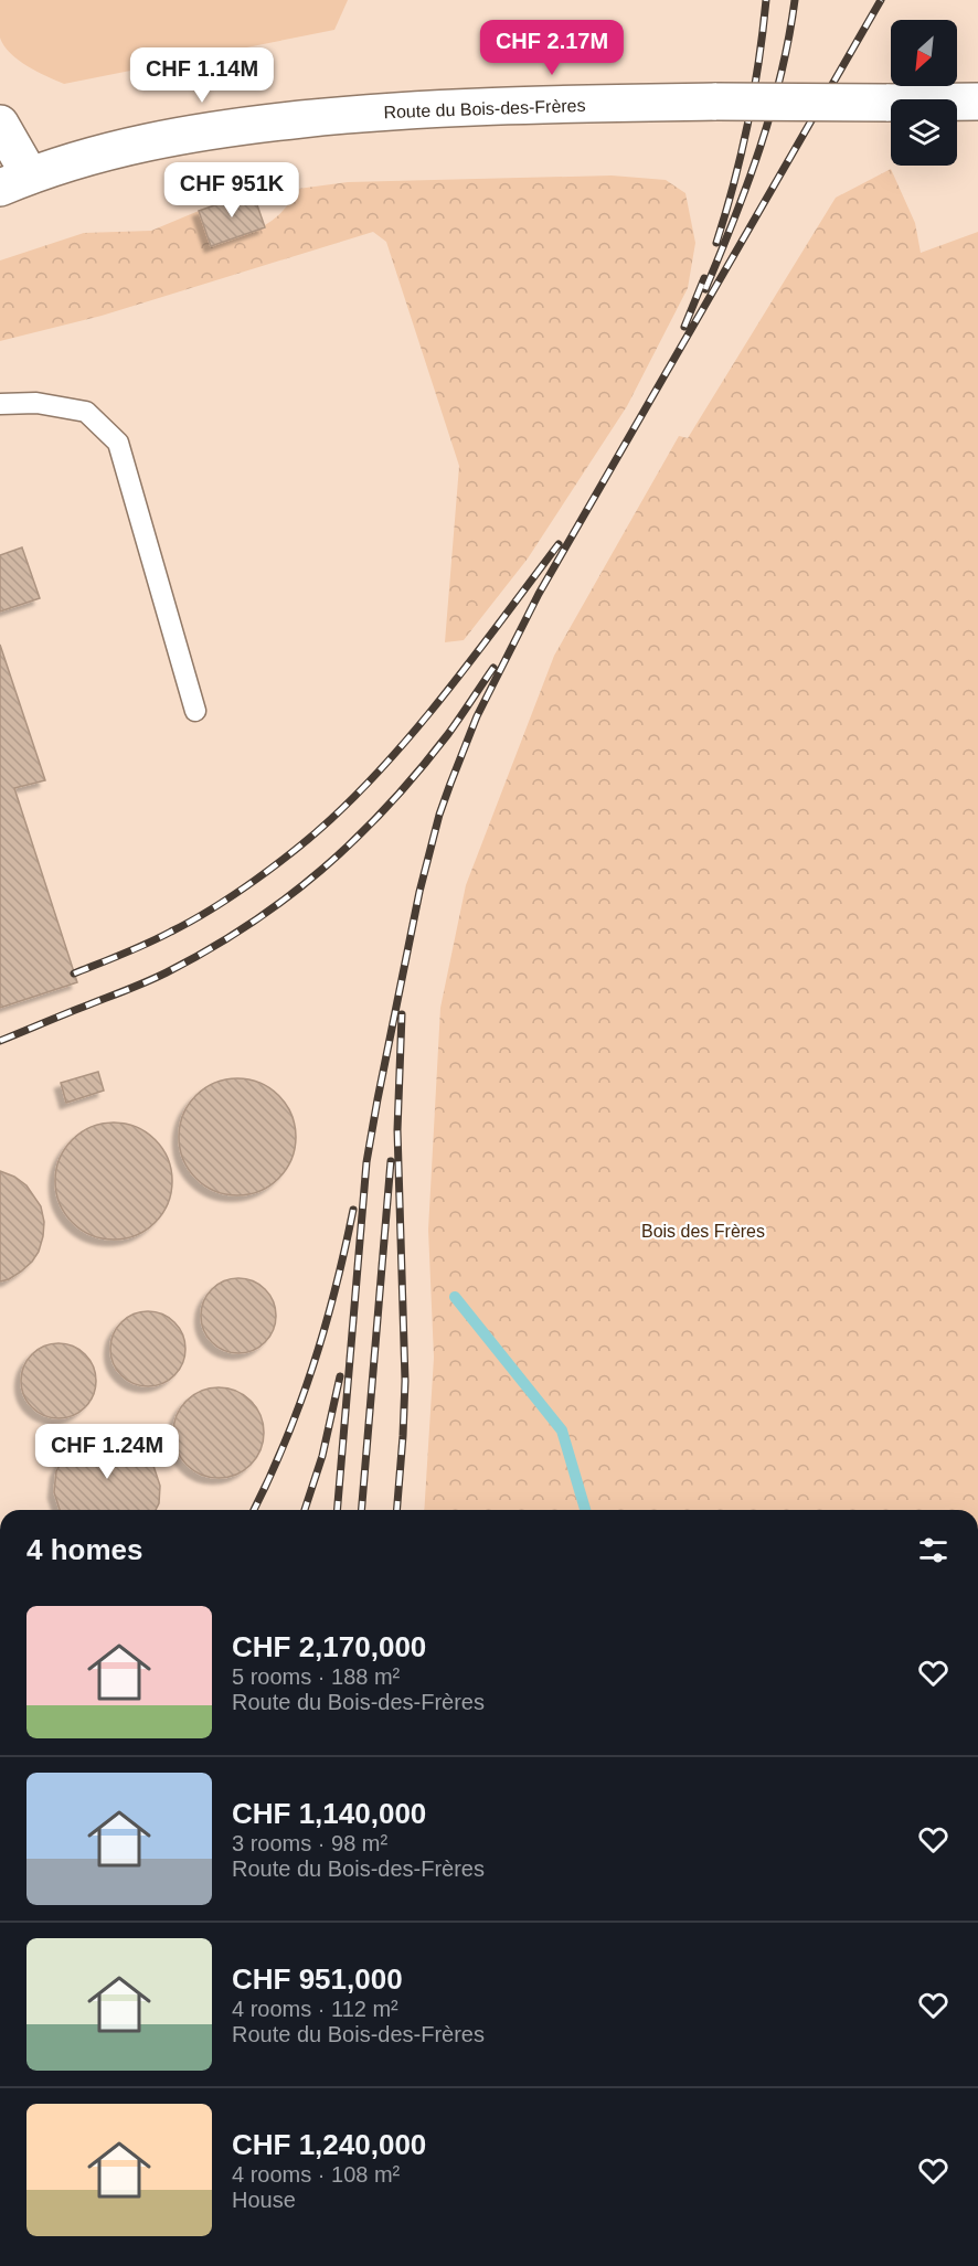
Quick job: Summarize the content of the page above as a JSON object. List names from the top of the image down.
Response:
{
  "streets": {
    "street": ["Route du Bois-des-Frères"]
  },
  "parks": ["Bois des Frères"],
  "north": "bottom left",
  "page": {
    "price": [
      "CHF 2.17M",
      "CHF 1.14M",
      "CHF 951K",
      "CHF 1.24M"
    ],
    "heading": "4 homes",
    "list": [
      {
        "name": "CHF 2,170,000",
        "note": "5 rooms · 188 m² · Route du Bois-des-Frères"
      },
      {
        "name": "CHF 1,140,000",
        "note": "3 rooms · 98 m² · Route du Bois-des-Frères"
      },
      {
        "name": "CHF 951,000",
        "note": "4 rooms · 112 m² · Route du Bois-des-Frères"
      },
      {
        "name": "CHF 1,240,000",
        "note": "4 rooms · 108 m² · House"
      }
    ]
  }
}
